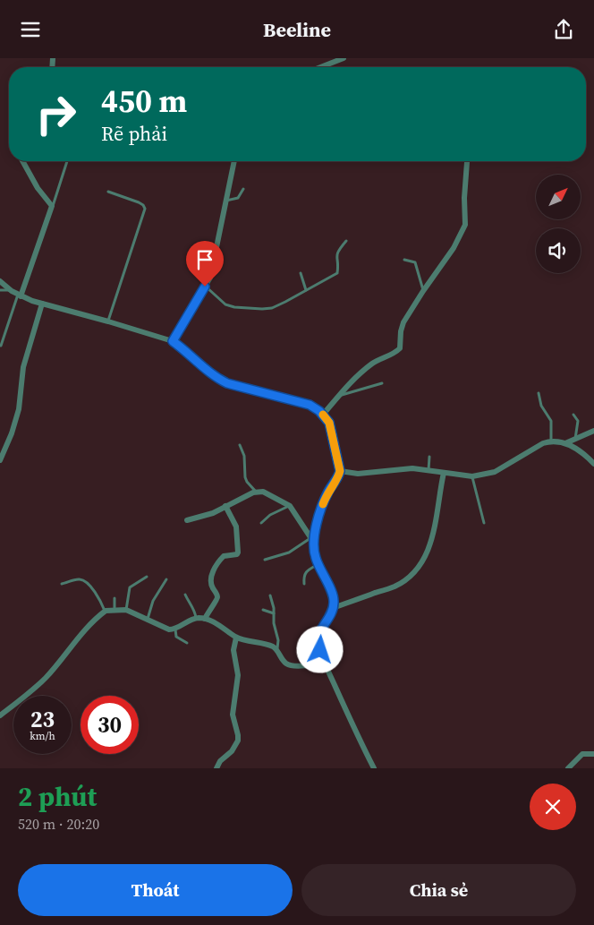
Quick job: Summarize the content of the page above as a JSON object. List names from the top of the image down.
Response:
{
  "north": "top right",
  "page": {
    "header": "Beeline",
    "turn": ["450 m", "Rẽ phải"],
    "speed": "23 km/h",
    "limit": "30",
    "heading": ["2 phút", "520 m · 20:20"],
    "buttons": ["Thoát", "Chia sẻ"]
  }
}
